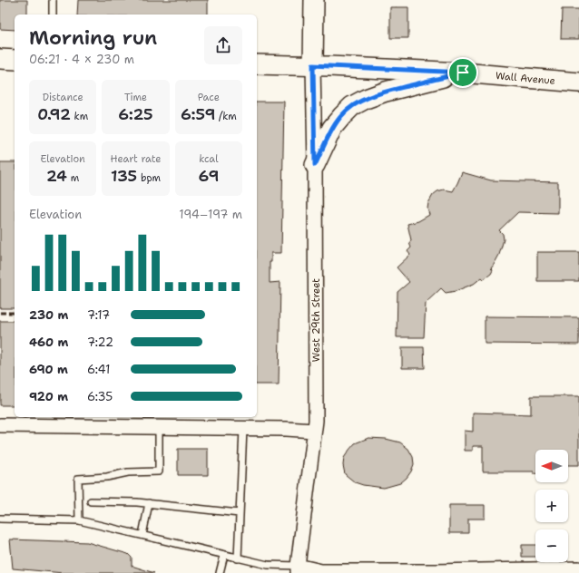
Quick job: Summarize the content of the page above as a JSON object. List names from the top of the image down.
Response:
{
  "streets": {
    "main road": ["Wall Avenue"],
    "street": ["West 29th Street"]
  },
  "crossings": [
    ["Wall Avenue", "West 29th Street"]
  ],
  "north": "left",
  "page": {
    "heading": ["Morning run", "06:21 · 4 × 230 m"],
    "stats": [
      ["Distance", "0.92 km"],
      ["Time", "6:25"],
      ["Pace", "6:59 /km"],
      ["Elevation", "24 m"],
      ["Heart rate", "135 bpm"],
      ["kcal", "69"]
    ],
    "chart": ["Elevation", "194–197 m"],
    "list": [
      {
        "name": "230 m",
        "note": "7:17"
      },
      {
        "name": "460 m",
        "note": "7:22"
      },
      {
        "name": "690 m",
        "note": "6:41"
      },
      {
        "name": "920 m",
        "note": "6:35"
      }
    ],
    "map_buttons": ["+", "−"]
  }
}
